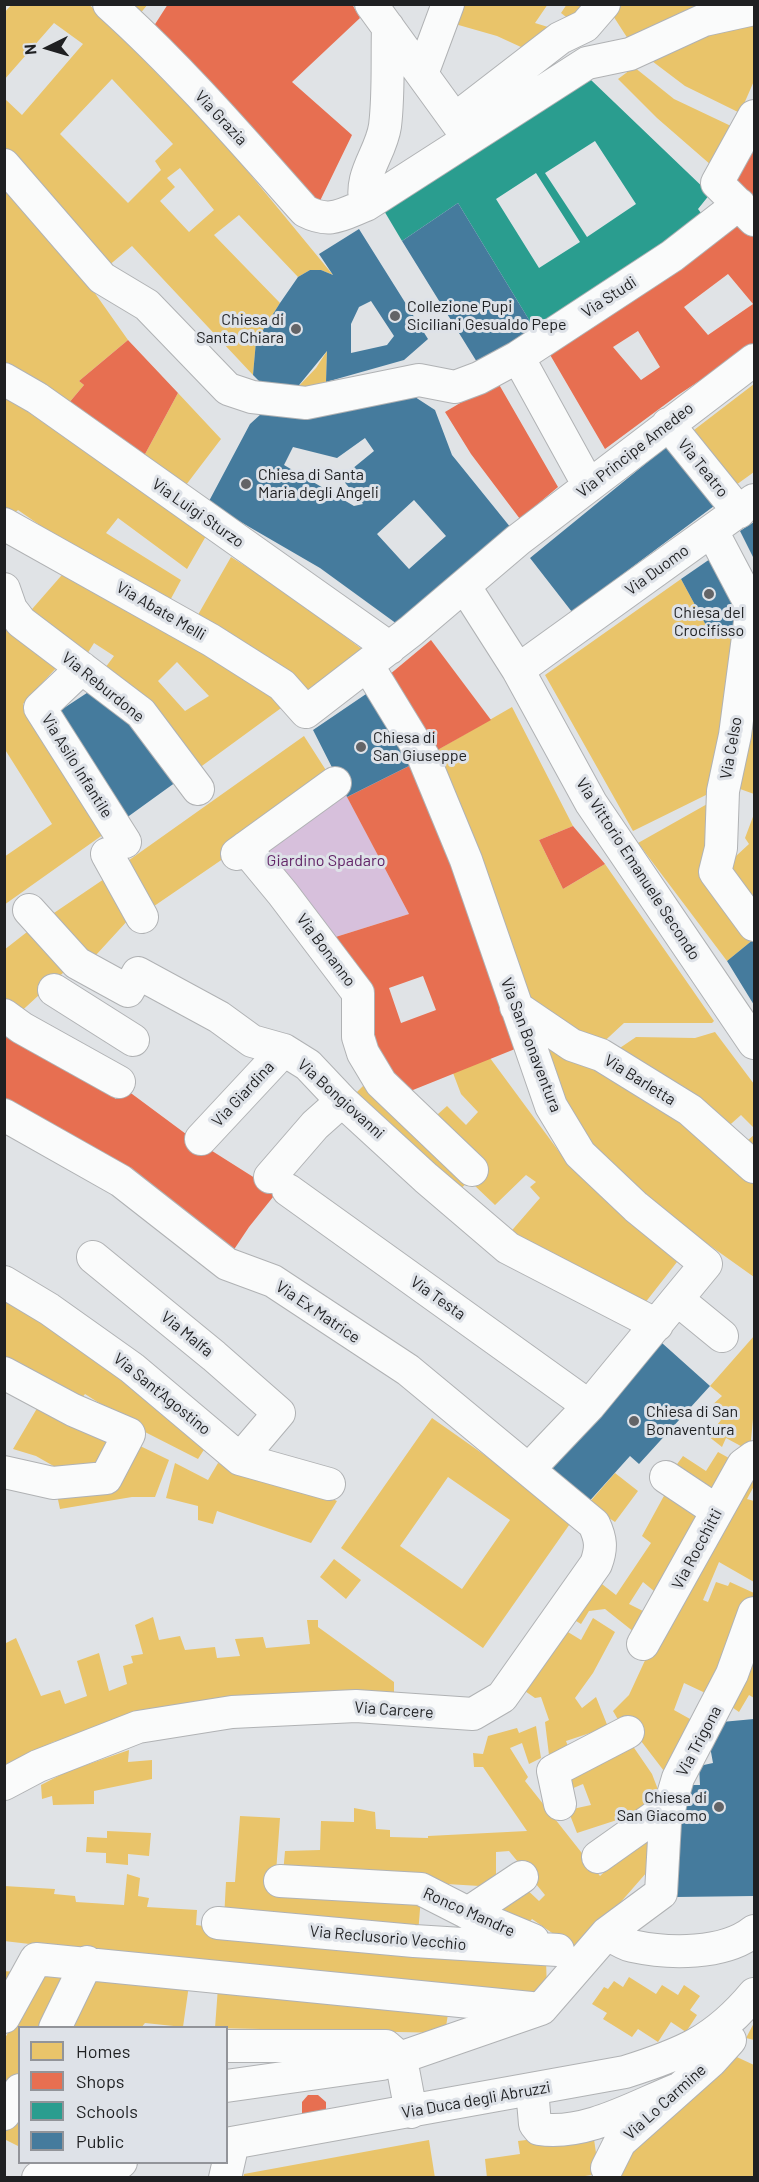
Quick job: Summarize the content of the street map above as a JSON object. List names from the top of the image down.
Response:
{
  "streets": {
    "street": [
      "Via Grazia",
      "Via Studi",
      "Via Principe Amedeo",
      "Via Teatro",
      "Via Luigi Sturzo",
      "Via Duomo",
      "Via Abate Melli",
      "Via Reburdone",
      "Via Celso",
      "Via Asilo Infantile",
      "Via Vittorio Emanuele Secondo",
      "Via Bonanno",
      "Via San Bonaventura",
      "Via Barletta",
      "Via Giardina",
      "Via Bongiovanni",
      "Via Testa",
      "Via Ex Matrice",
      "Via Malfa",
      "Via Sant'Agostino",
      "Via Rocchitti",
      "Via Carcere",
      "Via Trigona",
      "Ronco Mandre",
      "Via Reclusorio Vecchio",
      "Via Duca degli Abruzzi",
      "Via Lo Carmine"
    ]
  },
  "crossings": [
    ["Via Principe Amedeo", "Via Teatro"],
    ["Via Principe Amedeo", "Via Luigi Sturzo"],
    ["Via Principe Amedeo", "Via Abate Melli"],
    ["Via Principe Amedeo", "Via Vittorio Emanuele Secondo"],
    ["Via Principe Amedeo", "Via San Bonaventura"],
    ["Via Teatro", "Via Duomo"],
    ["Via Luigi Sturzo", "Via San Bonaventura"],
    ["Via Duomo", "Via Celso"],
    ["Via Duomo", "Via Vittorio Emanuele Secondo"],
    ["Via Reburdone", "Via Asilo Infantile"],
    ["Via San Bonaventura", "Via Barletta"],
    ["Via San Bonaventura", "Via Bongiovanni"],
    ["Via San Bonaventura", "Via Testa"],
    ["Via San Bonaventura", "Via Ex Matrice"],
    ["Via San Bonaventura", "Via Carcere"],
    ["Via Giardina", "Via Bongiovanni"],
    ["Via Bongiovanni", "Via Testa"],
    ["Via Ex Matrice", "Via Carcere"],
    ["Via Malfa", "Via Sant'Agostino"],
    ["Via Trigona", "Ronco Mandre"],
    ["Via Trigona", "Via Reclusorio Vecchio"],
    ["Ronco Mandre", "Via Reclusorio Vecchio"],
    ["Via Duca degli Abruzzi", "Via Lo Carmine"]
  ],
  "parks": ["Giardino Spadaro"],
  "places": [
    "Collezione Pupi Siciliani Gesualdo Pepe",
    "Chiesa di Santa Chiara",
    "Chiesa di Santa Maria degli Angeli",
    "Chiesa del Crocifisso",
    "Chiesa di San Giuseppe",
    "Chiesa di San Bonaventura",
    "Chiesa di San Giacomo"
  ],
  "legend": [
    "Homes",
    "Shops",
    "Schools",
    "Public"
  ],
  "north": "left"
}
